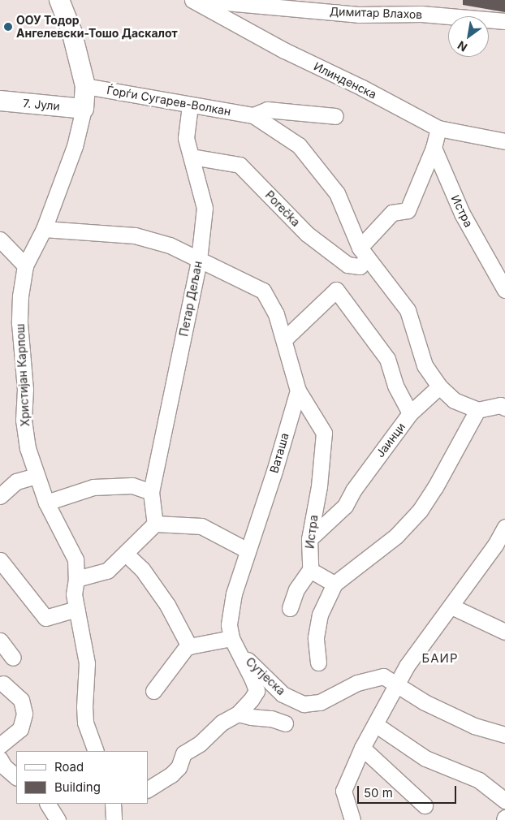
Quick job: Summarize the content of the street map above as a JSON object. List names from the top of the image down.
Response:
{
  "streets": {
    "street": [
      "Димитар Влахов",
      "Илинденска",
      "Ѓорѓи Сугарев-Волкан",
      "7. Јули",
      "Porečka",
      "Истра",
      "Петар Дељан",
      "Христијан Карпош",
      "Јаинци",
      "Ваташа",
      "Сутјеска"
    ]
  },
  "crossings": [
    ["Ѓорѓи Сугарев-Волкан", "Porečka"],
    ["Ѓорѓи Сугарев-Волкан", "Петар Дељан"],
    ["Ѓорѓи Сугарев-Волкан", "Христијан Карпош"],
    ["7. Јули", "Христијан Карпош"],
    ["Porečka", "Петар Дељан"],
    ["Истра", "Јаинци"],
    ["Истра", "Ваташа"],
    ["Ваташа", "Сутјеска"]
  ],
  "districts": ["БАИР"],
  "places": ["ООУ Тодор Ангелевски-Тошо Даскалот"],
  "legend": ["Road", "Building"],
  "scale_bar": "50 m",
  "north": "bottom left"
}
